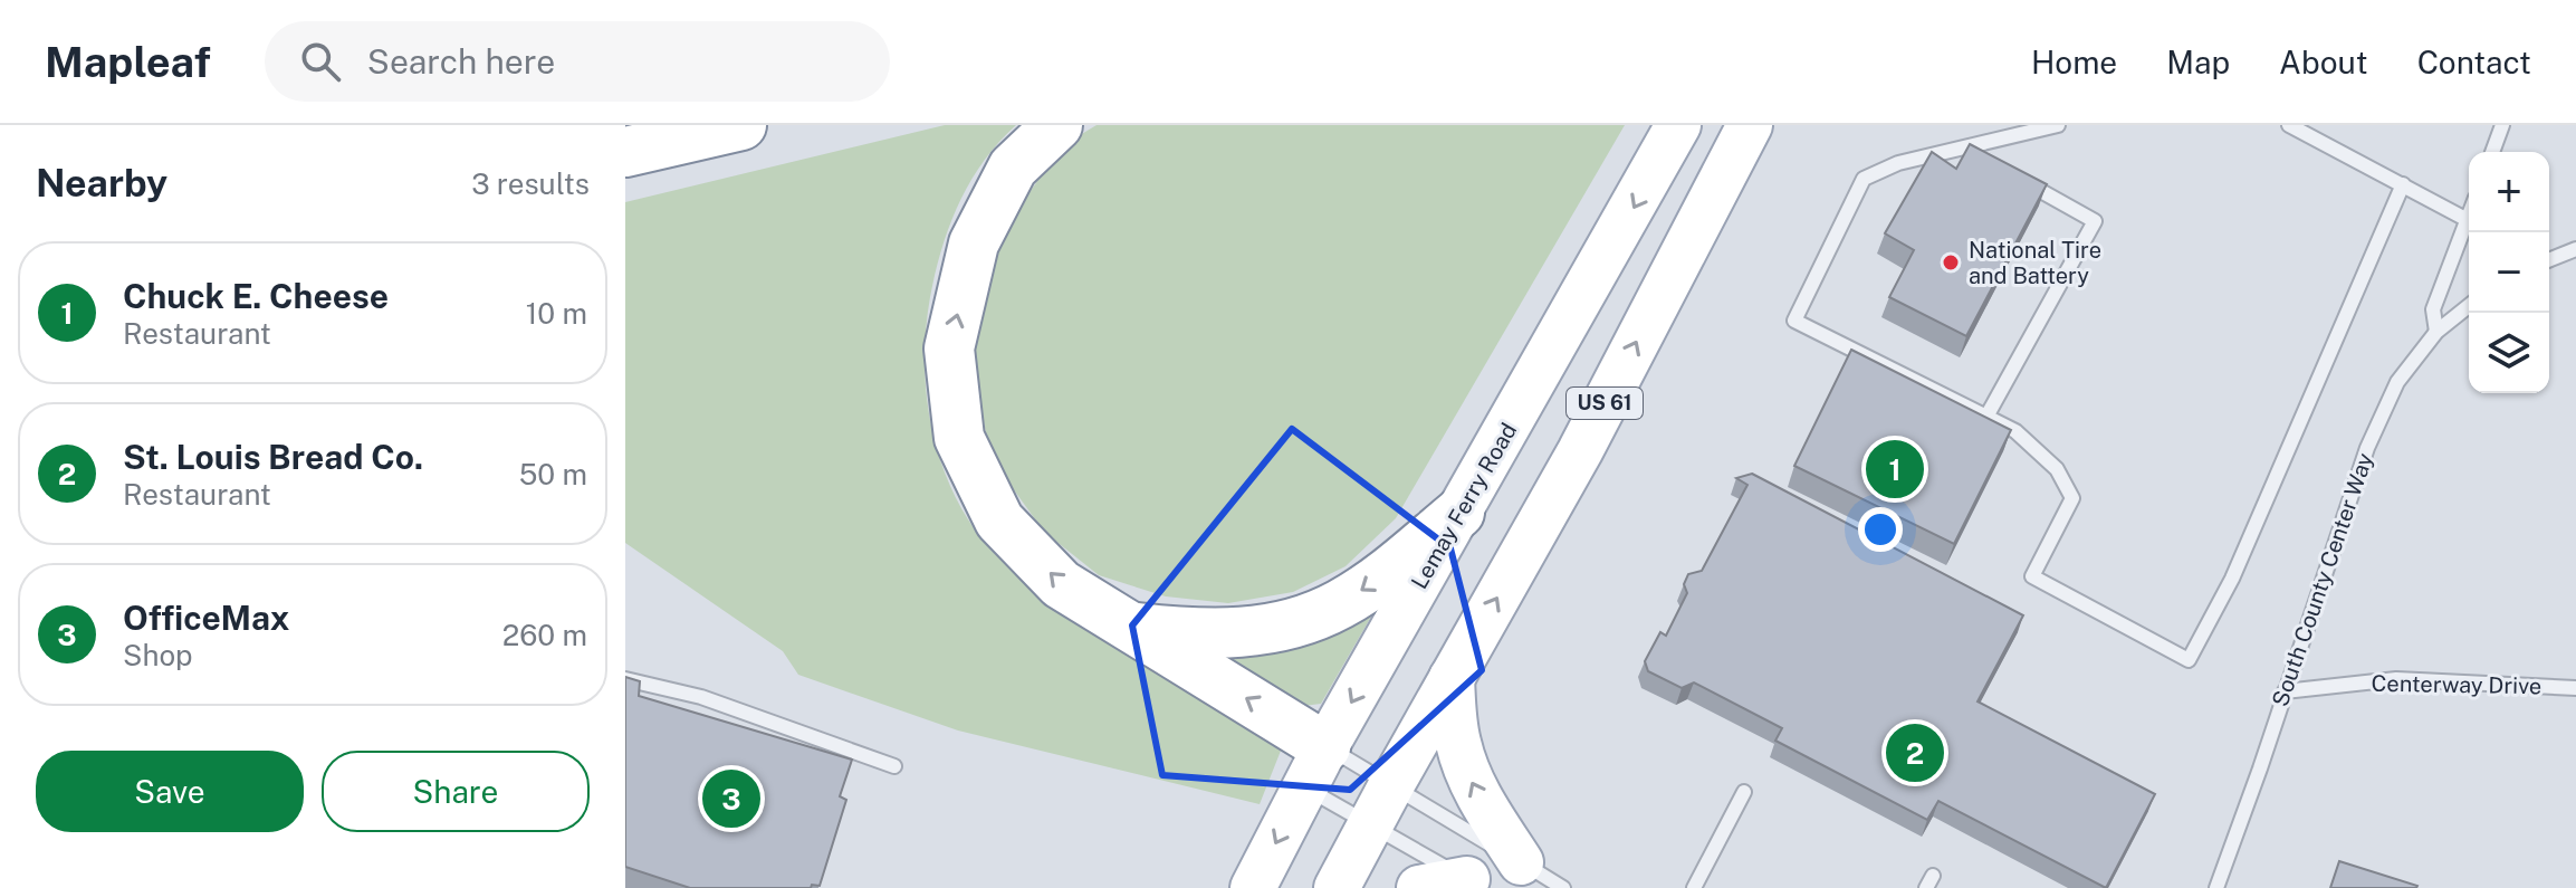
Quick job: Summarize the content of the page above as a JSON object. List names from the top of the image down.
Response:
{
  "streets": {
    "main road": ["US 61", "Lemay Ferry Road"],
    "lane": ["South County Center Way", "Centerway Drive"]
  },
  "crossings": [
    ["South County Center Way", "Centerway Drive"]
  ],
  "places": ["National Tire and Battery"],
  "page": {
    "header": "Mapleaf",
    "search": "Search here",
    "nav": [
      "Home",
      "Map",
      "About",
      "Contact"
    ],
    "heading": ["Nearby", "3 results"],
    "map_buttons": ["+", "−"],
    "list": [
      {
        "mark": "1",
        "name": "Chuck E. Cheese",
        "note": "Restaurant",
        "value": "10 m"
      },
      {
        "mark": "2",
        "name": "St. Louis Bread Co.",
        "note": "Restaurant",
        "value": "50 m"
      },
      {
        "mark": "3",
        "name": "OfficeMax",
        "note": "Shop",
        "value": "260 m"
      }
    ],
    "pins": ["1", "2", "3"],
    "buttons": ["Save", "Share"]
  }
}
